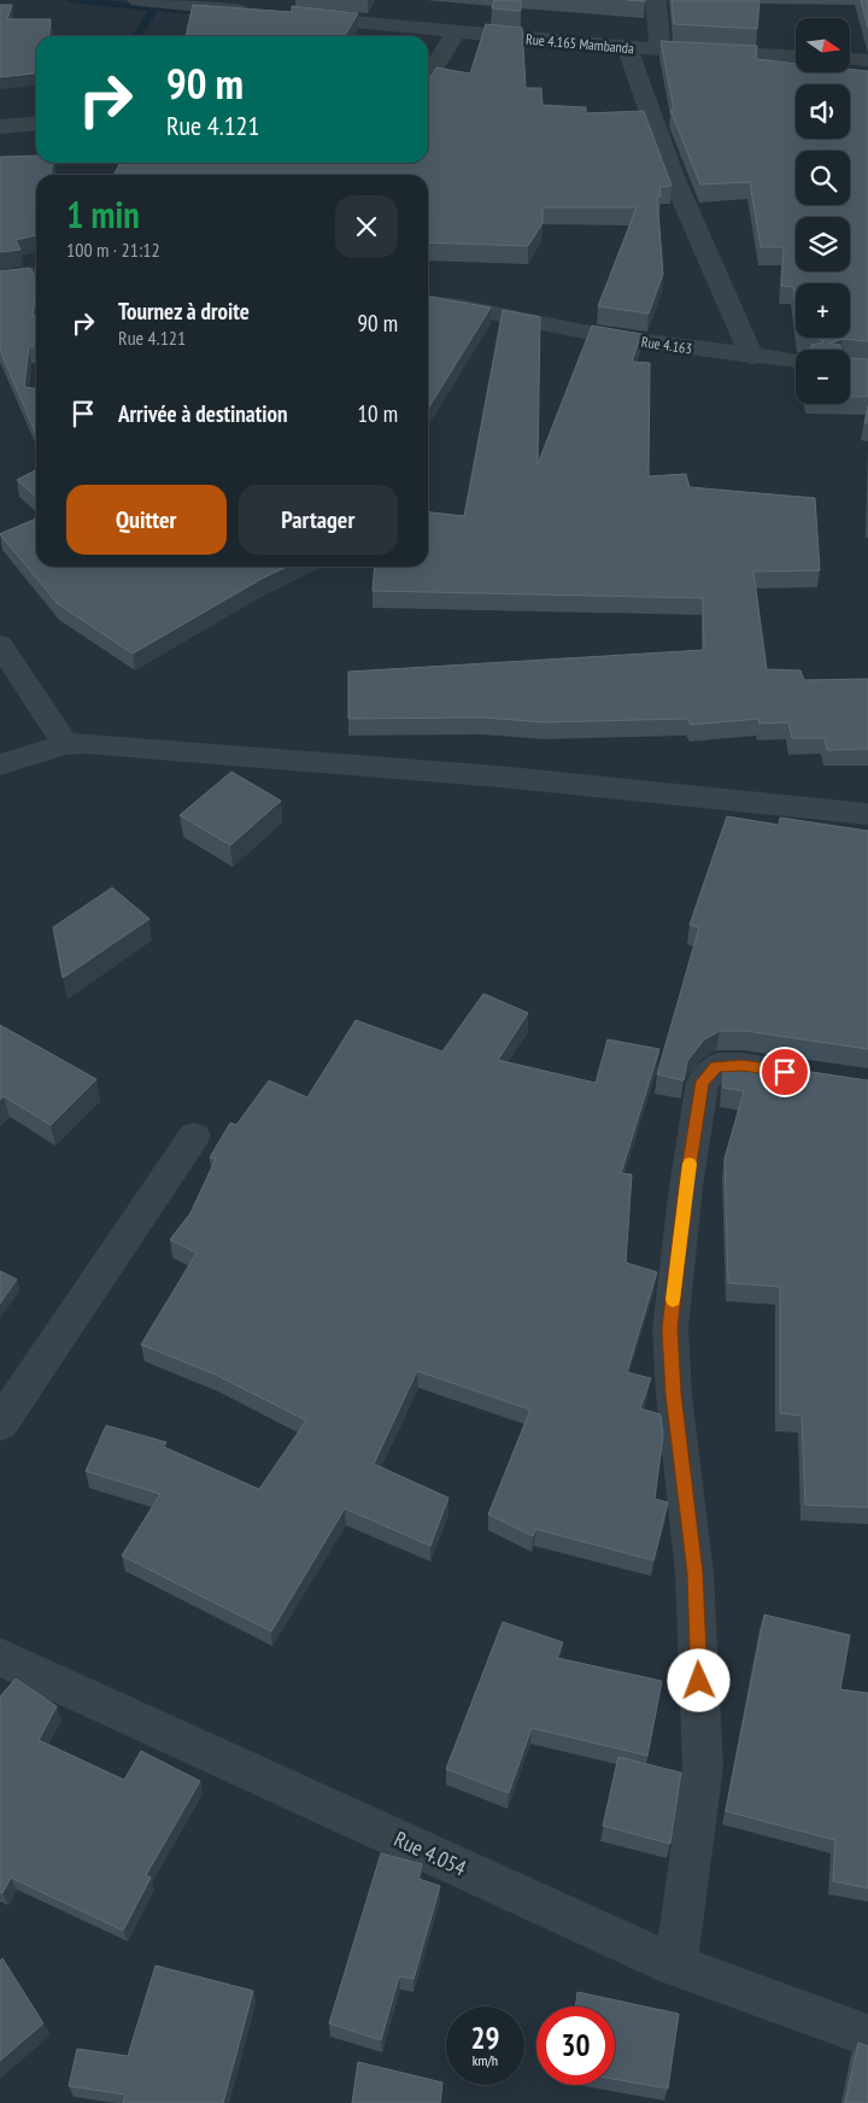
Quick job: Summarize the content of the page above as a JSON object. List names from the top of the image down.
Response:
{
  "streets": {
    "street": ["Rue 4.165 Mambanda", "Rue 4.163", "Rue 4.054"]
  },
  "north": "right",
  "page": {
    "map_buttons": ["+", "−"],
    "turn": ["90 m", "Rue 4.121"],
    "heading": ["1 min", "100 m · 21:12"],
    "list": [
      {
        "name": "Tournez à droite",
        "note": "Rue 4.121",
        "value": "90 m"
      },
      {
        "name": "Arrivée à destination",
        "value": "10 m"
      }
    ],
    "buttons": ["Quitter", "Partager"],
    "speed": "29 km/h",
    "limit": "30"
  }
}
